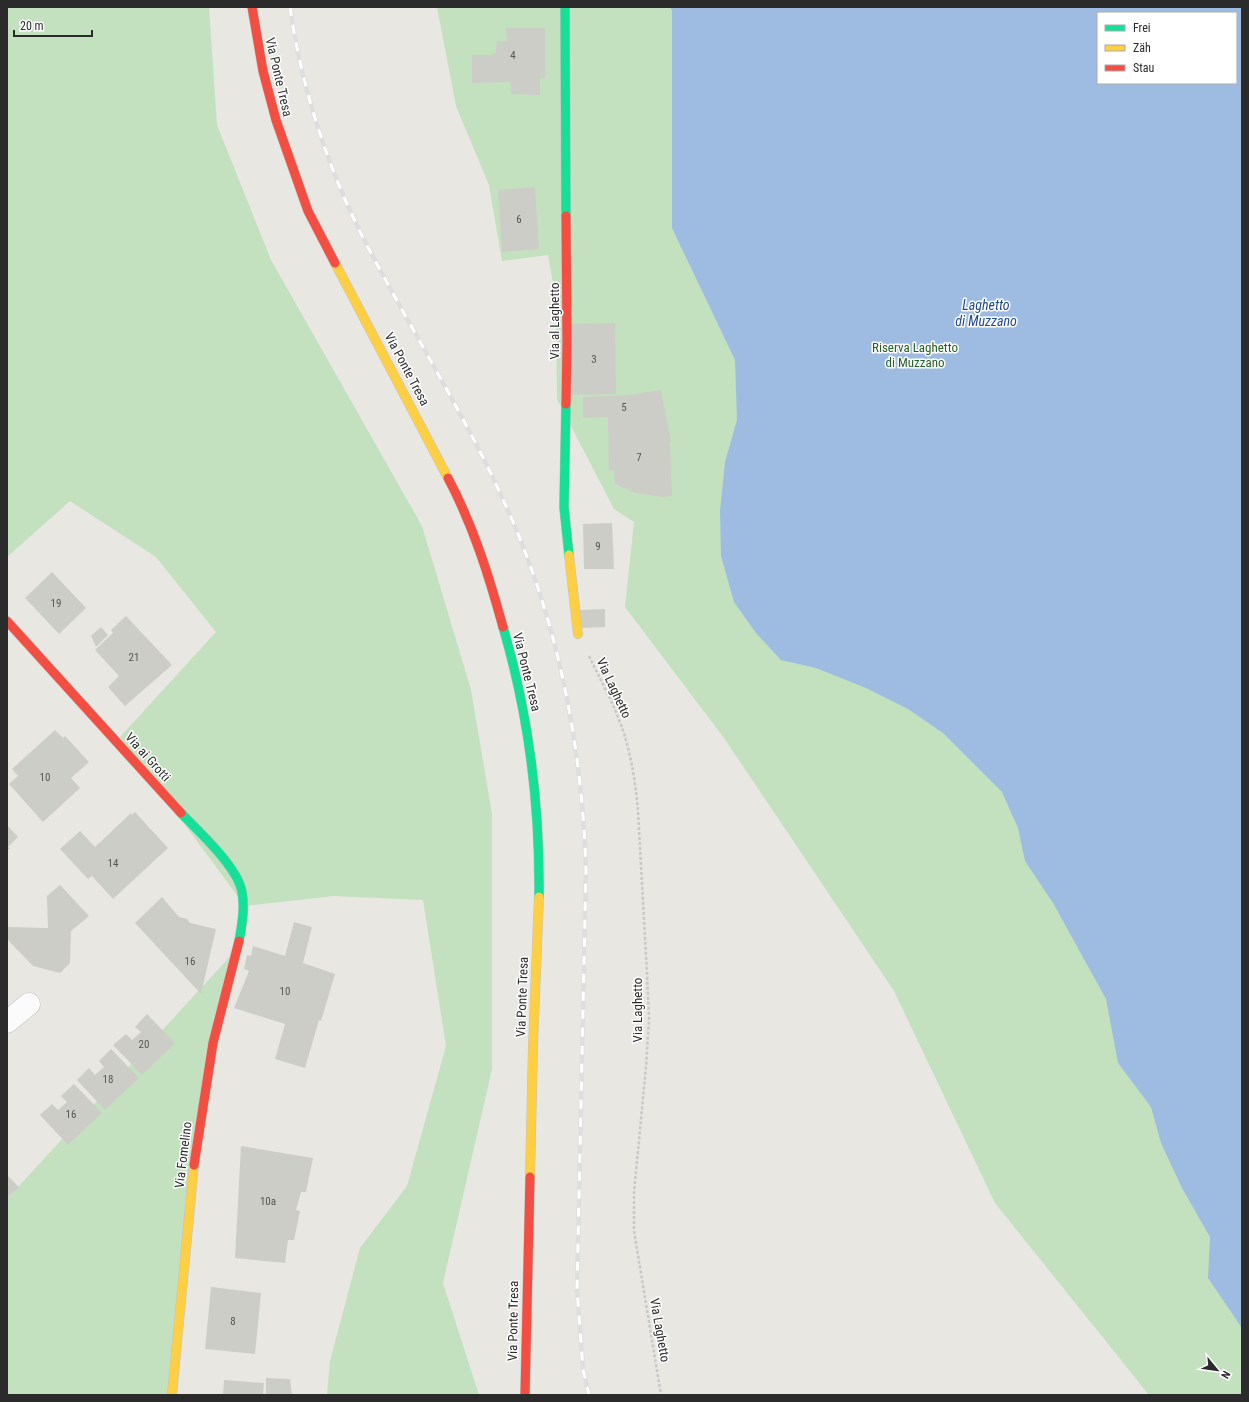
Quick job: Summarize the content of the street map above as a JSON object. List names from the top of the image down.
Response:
{
  "streets": {
    "street": [
      "Via Ponte Tresa",
      "Via al Laghetto",
      "Via ai Grotti",
      "Via Fomelino"
    ],
    "path": ["Via Laghetto"]
  },
  "crossings": [
    ["Via al Laghetto", "Via Laghetto"],
    ["Via ai Grotti", "Via Fomelino"]
  ],
  "water": ["Laghetto di Muzzano"],
  "parks": ["Riserva Laghetto di Muzzano"],
  "house_numbers": [
    "4",
    "6",
    "3",
    "5",
    "7",
    "9",
    "19",
    "21",
    "10",
    "14",
    "16",
    "10",
    "20",
    "18",
    "16",
    "10a",
    "8"
  ],
  "legend": ["Frei", "Zäh", "Stau"],
  "scale_bar": "20 m",
  "north": "bottom right"
}
